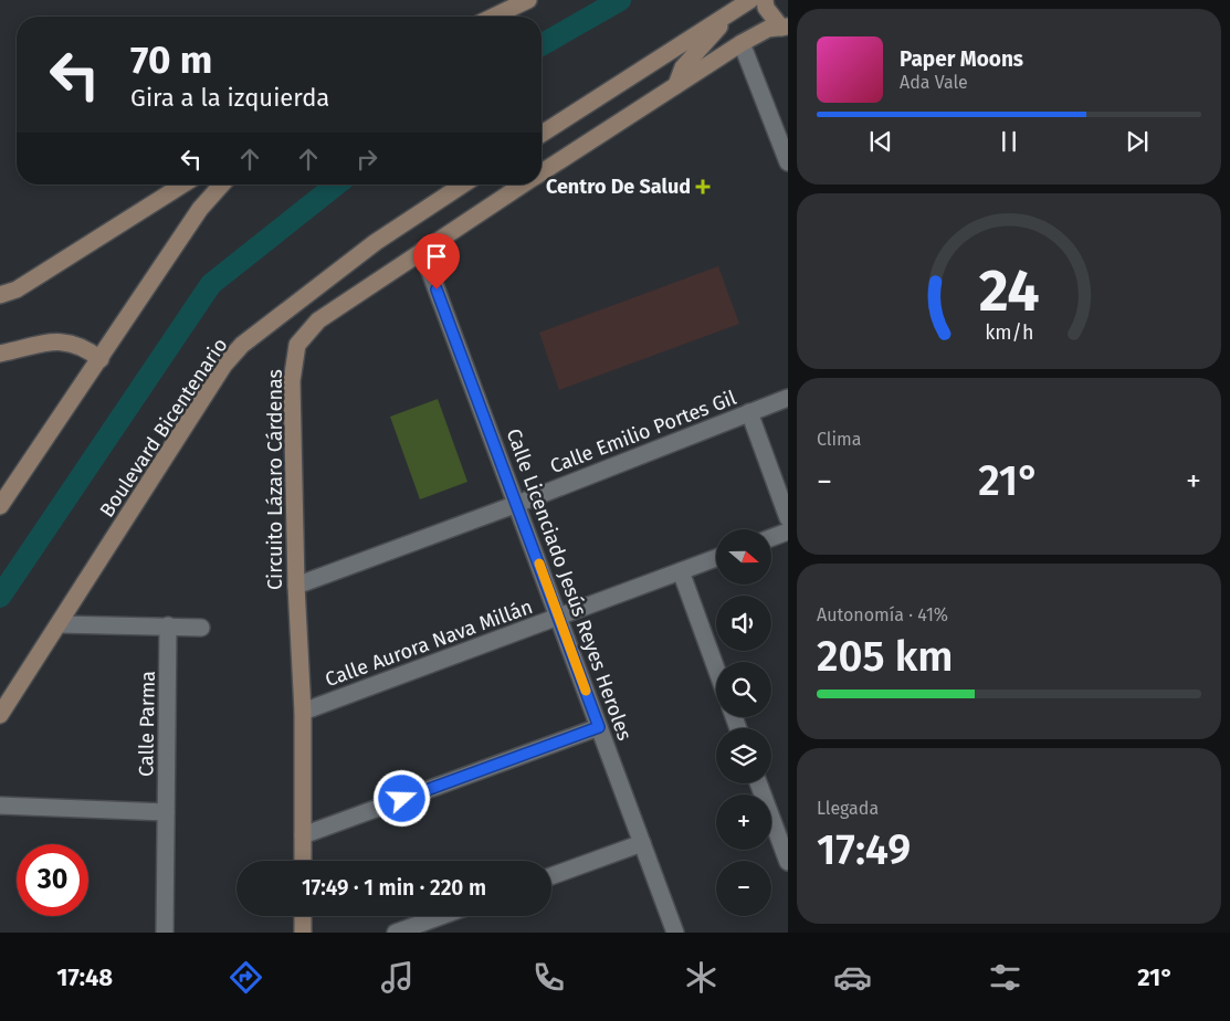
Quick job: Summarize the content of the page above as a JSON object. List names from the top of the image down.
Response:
{
  "streets": {
    "street": [
      "Boulevard Bicentenario",
      "Calle Emilio Portes Gil",
      "Circuito Lázaro Cárdenas",
      "Calle Licenciado Jesús Reyes Heroles",
      "Calle Aurora Nava Millán",
      "Calle Parma"
    ]
  },
  "crossings": [
    ["Calle Emilio Portes Gil", "Circuito Lázaro Cárdenas"],
    ["Calle Emilio Portes Gil", "Calle Licenciado Jesús Reyes Heroles"],
    ["Circuito Lázaro Cárdenas", "Calle Licenciado Jesús Reyes Heroles"],
    ["Circuito Lázaro Cárdenas", "Calle Aurora Nava Millán"],
    ["Calle Licenciado Jesús Reyes Heroles", "Calle Aurora Nava Millán"]
  ],
  "places": {
    "health": ["Centro De Salud"]
  },
  "north": "right",
  "page": {
    "turn": ["70 m", "Gira a la izquierda"],
    "song": ["Paper Moons", "Ada Vale"],
    "tile": [
      "Clima",
      ["Autonomía · 41%", "205 km"],
      ["Llegada", "17:49"]
    ],
    "heat": ["−", "21°", "+"],
    "map_buttons": ["+", "−"],
    "limit": "30",
    "trip": "17:49 · 1 min · 220 m",
    "tabs": ["17:48", "21°"],
    "gauge": ["24", "km/h"]
  }
}
